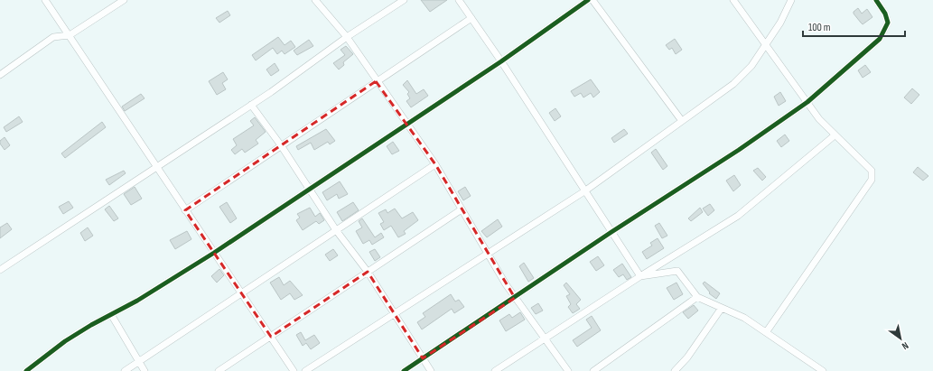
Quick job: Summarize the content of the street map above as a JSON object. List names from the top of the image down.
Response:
{
  "scale_bar": "100 m",
  "north": "bottom right"
}
